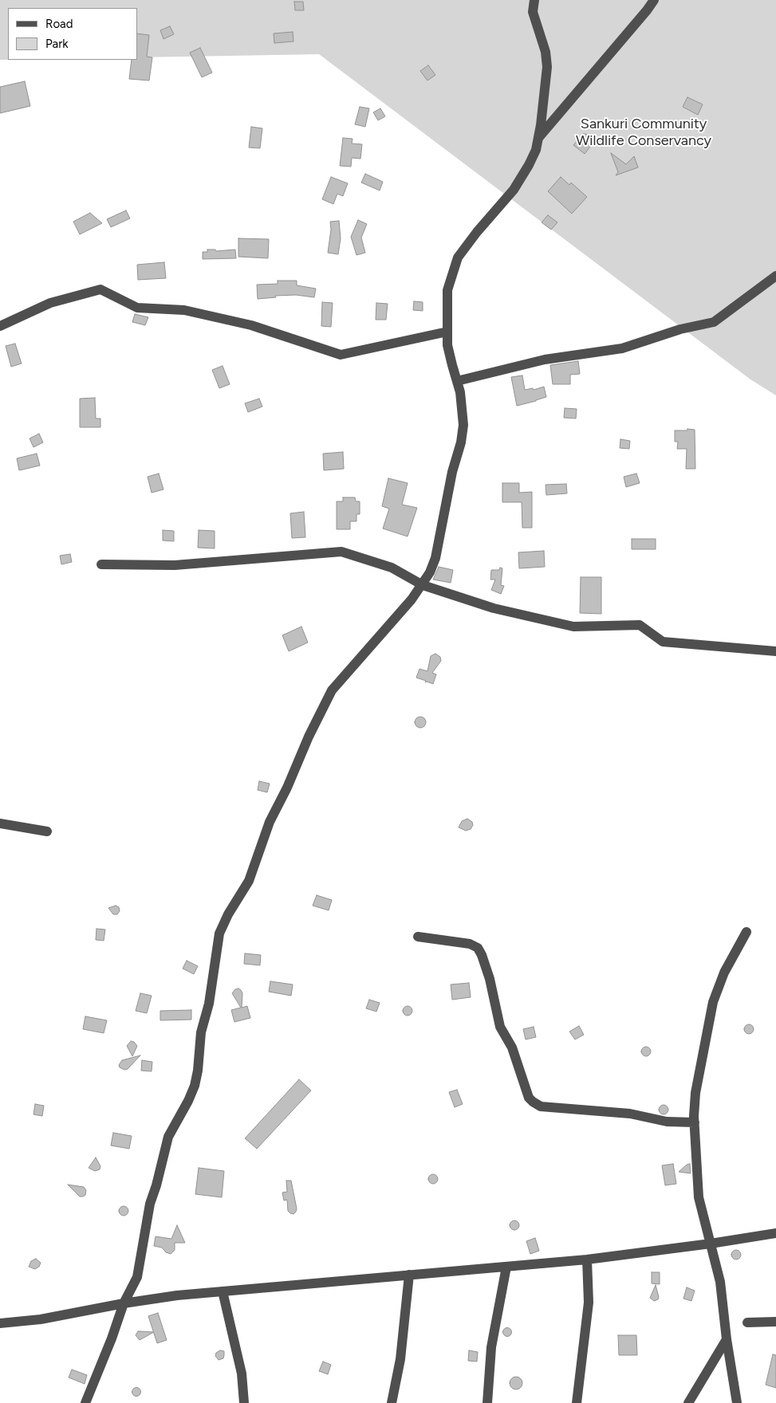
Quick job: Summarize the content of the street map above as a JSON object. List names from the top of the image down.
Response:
{
  "parks": ["Sankuri Community Wildlife Conservancy"],
  "legend": ["Road", "Park"]
}
